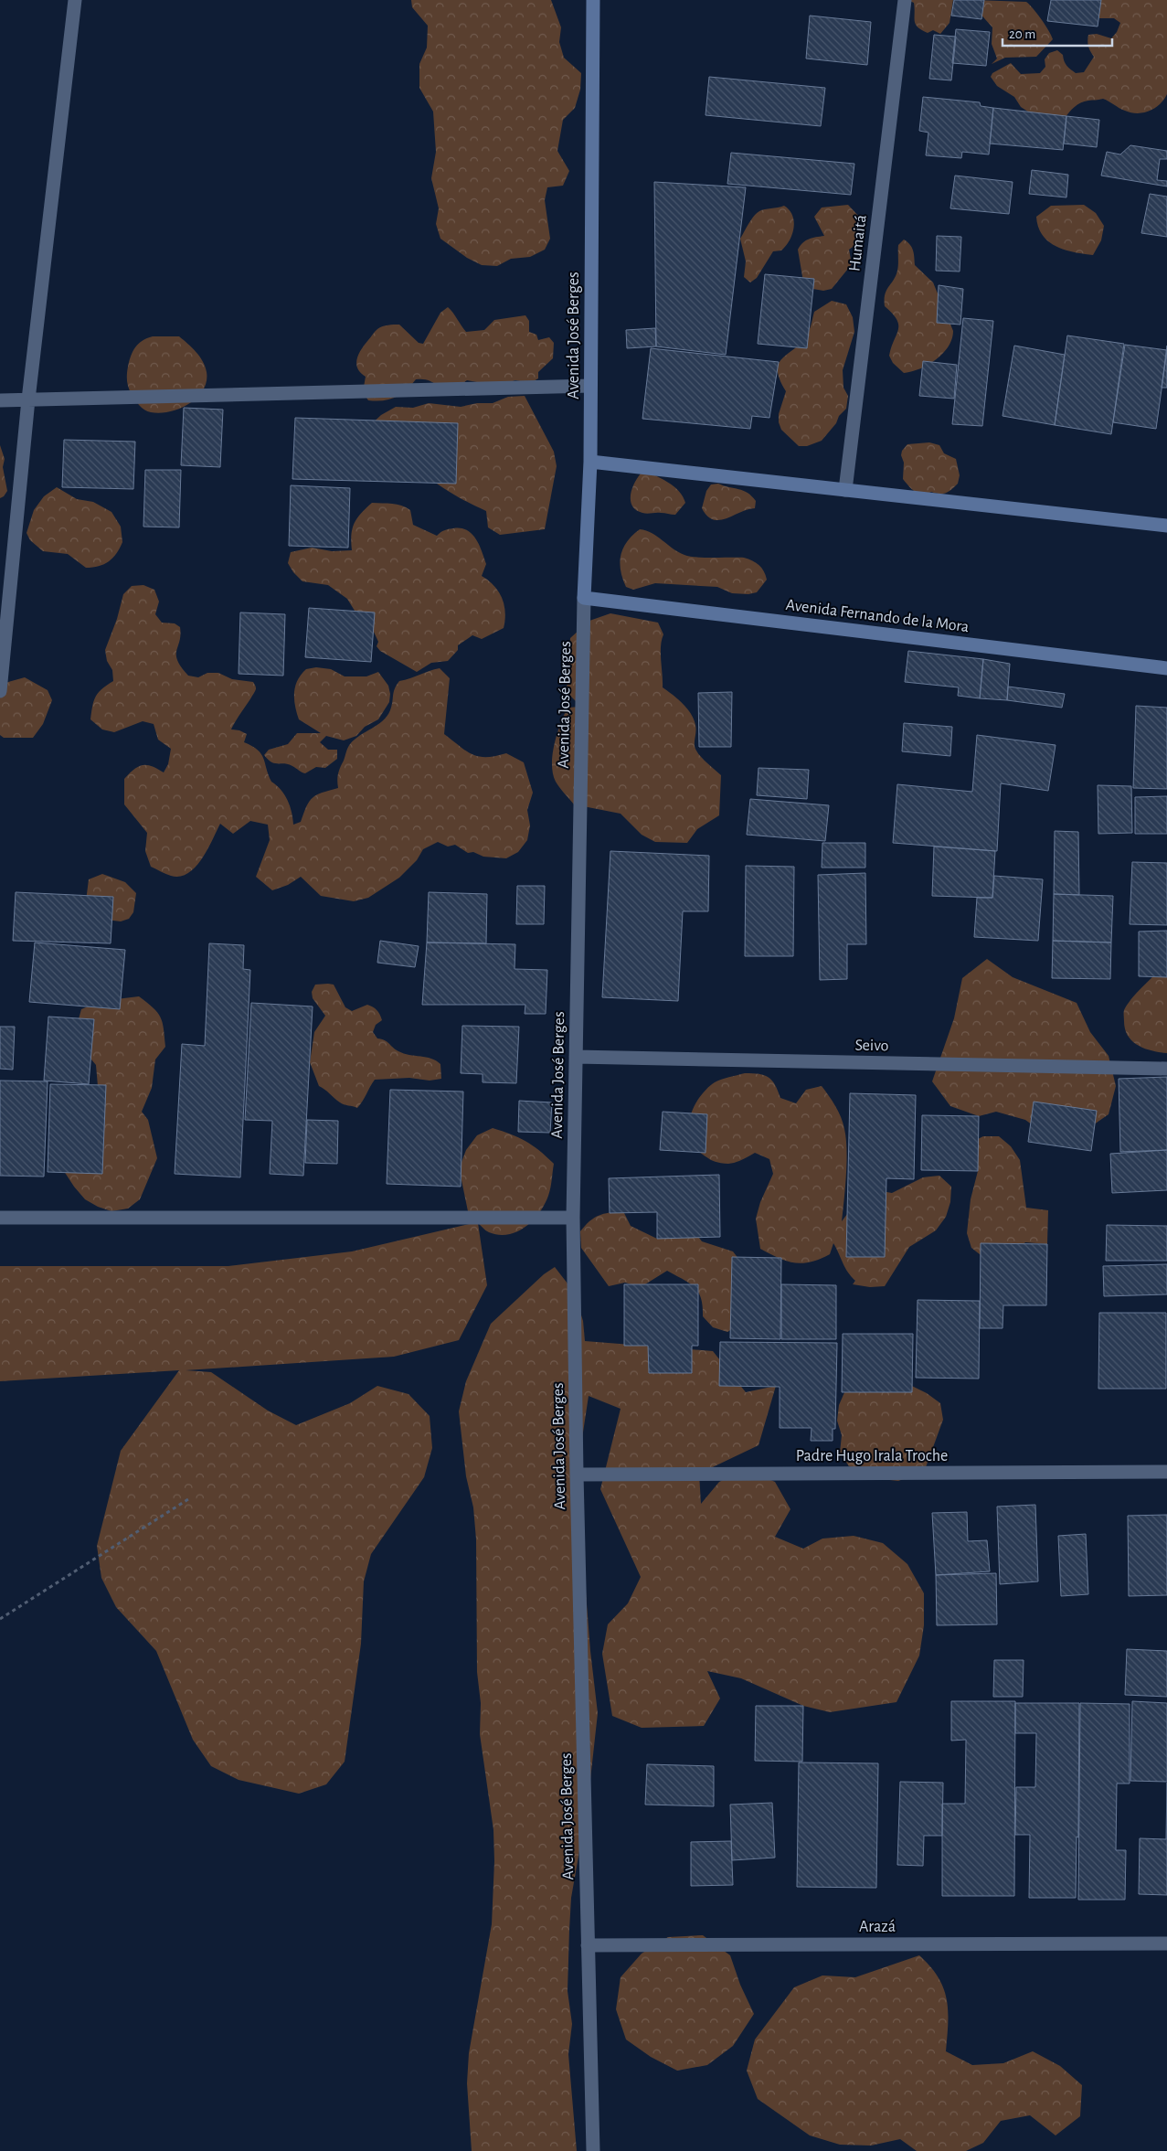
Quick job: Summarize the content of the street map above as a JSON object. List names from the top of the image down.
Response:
{
  "streets": {
    "main road": ["Avenida José Berges", "Avenida Fernando de la Mora"],
    "street": [
      "Humaitá",
      "Seivo",
      "Padre Hugo Irala Troche",
      "Arazá"
    ]
  },
  "crossings": [
    ["Avenida José Berges", "Avenida Fernando de la Mora"],
    ["Avenida José Berges", "Seivo"],
    ["Avenida José Berges", "Padre Hugo Irala Troche"],
    ["Avenida José Berges", "Arazá"]
  ],
  "scale_bar": "20 m"
}
